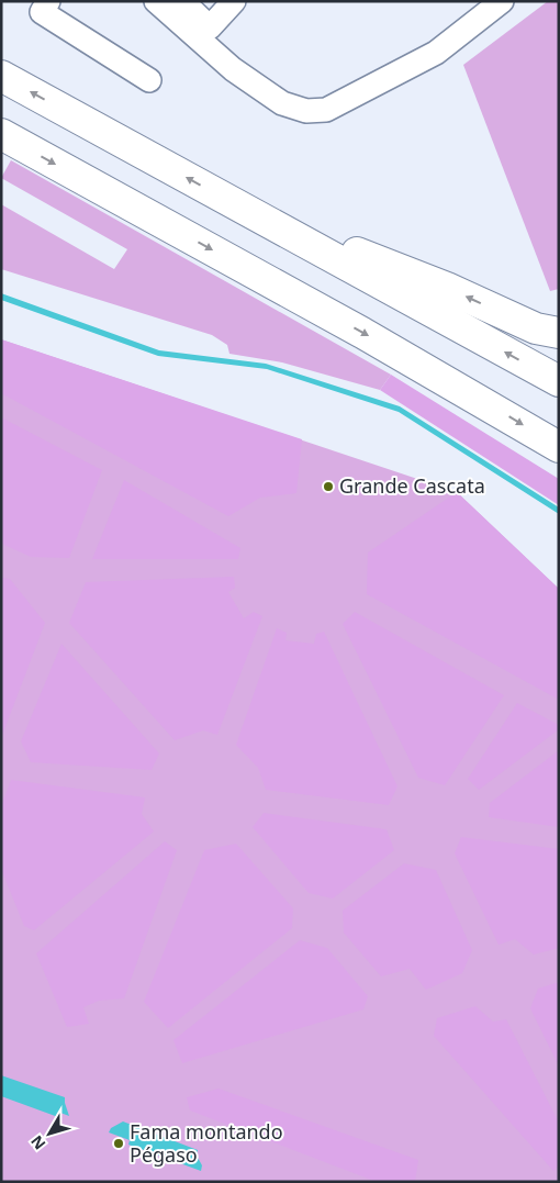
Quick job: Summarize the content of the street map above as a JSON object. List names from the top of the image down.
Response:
{
  "places": ["Grande Cascata", "Fama montando Pégaso"],
  "north": "bottom left"
}
